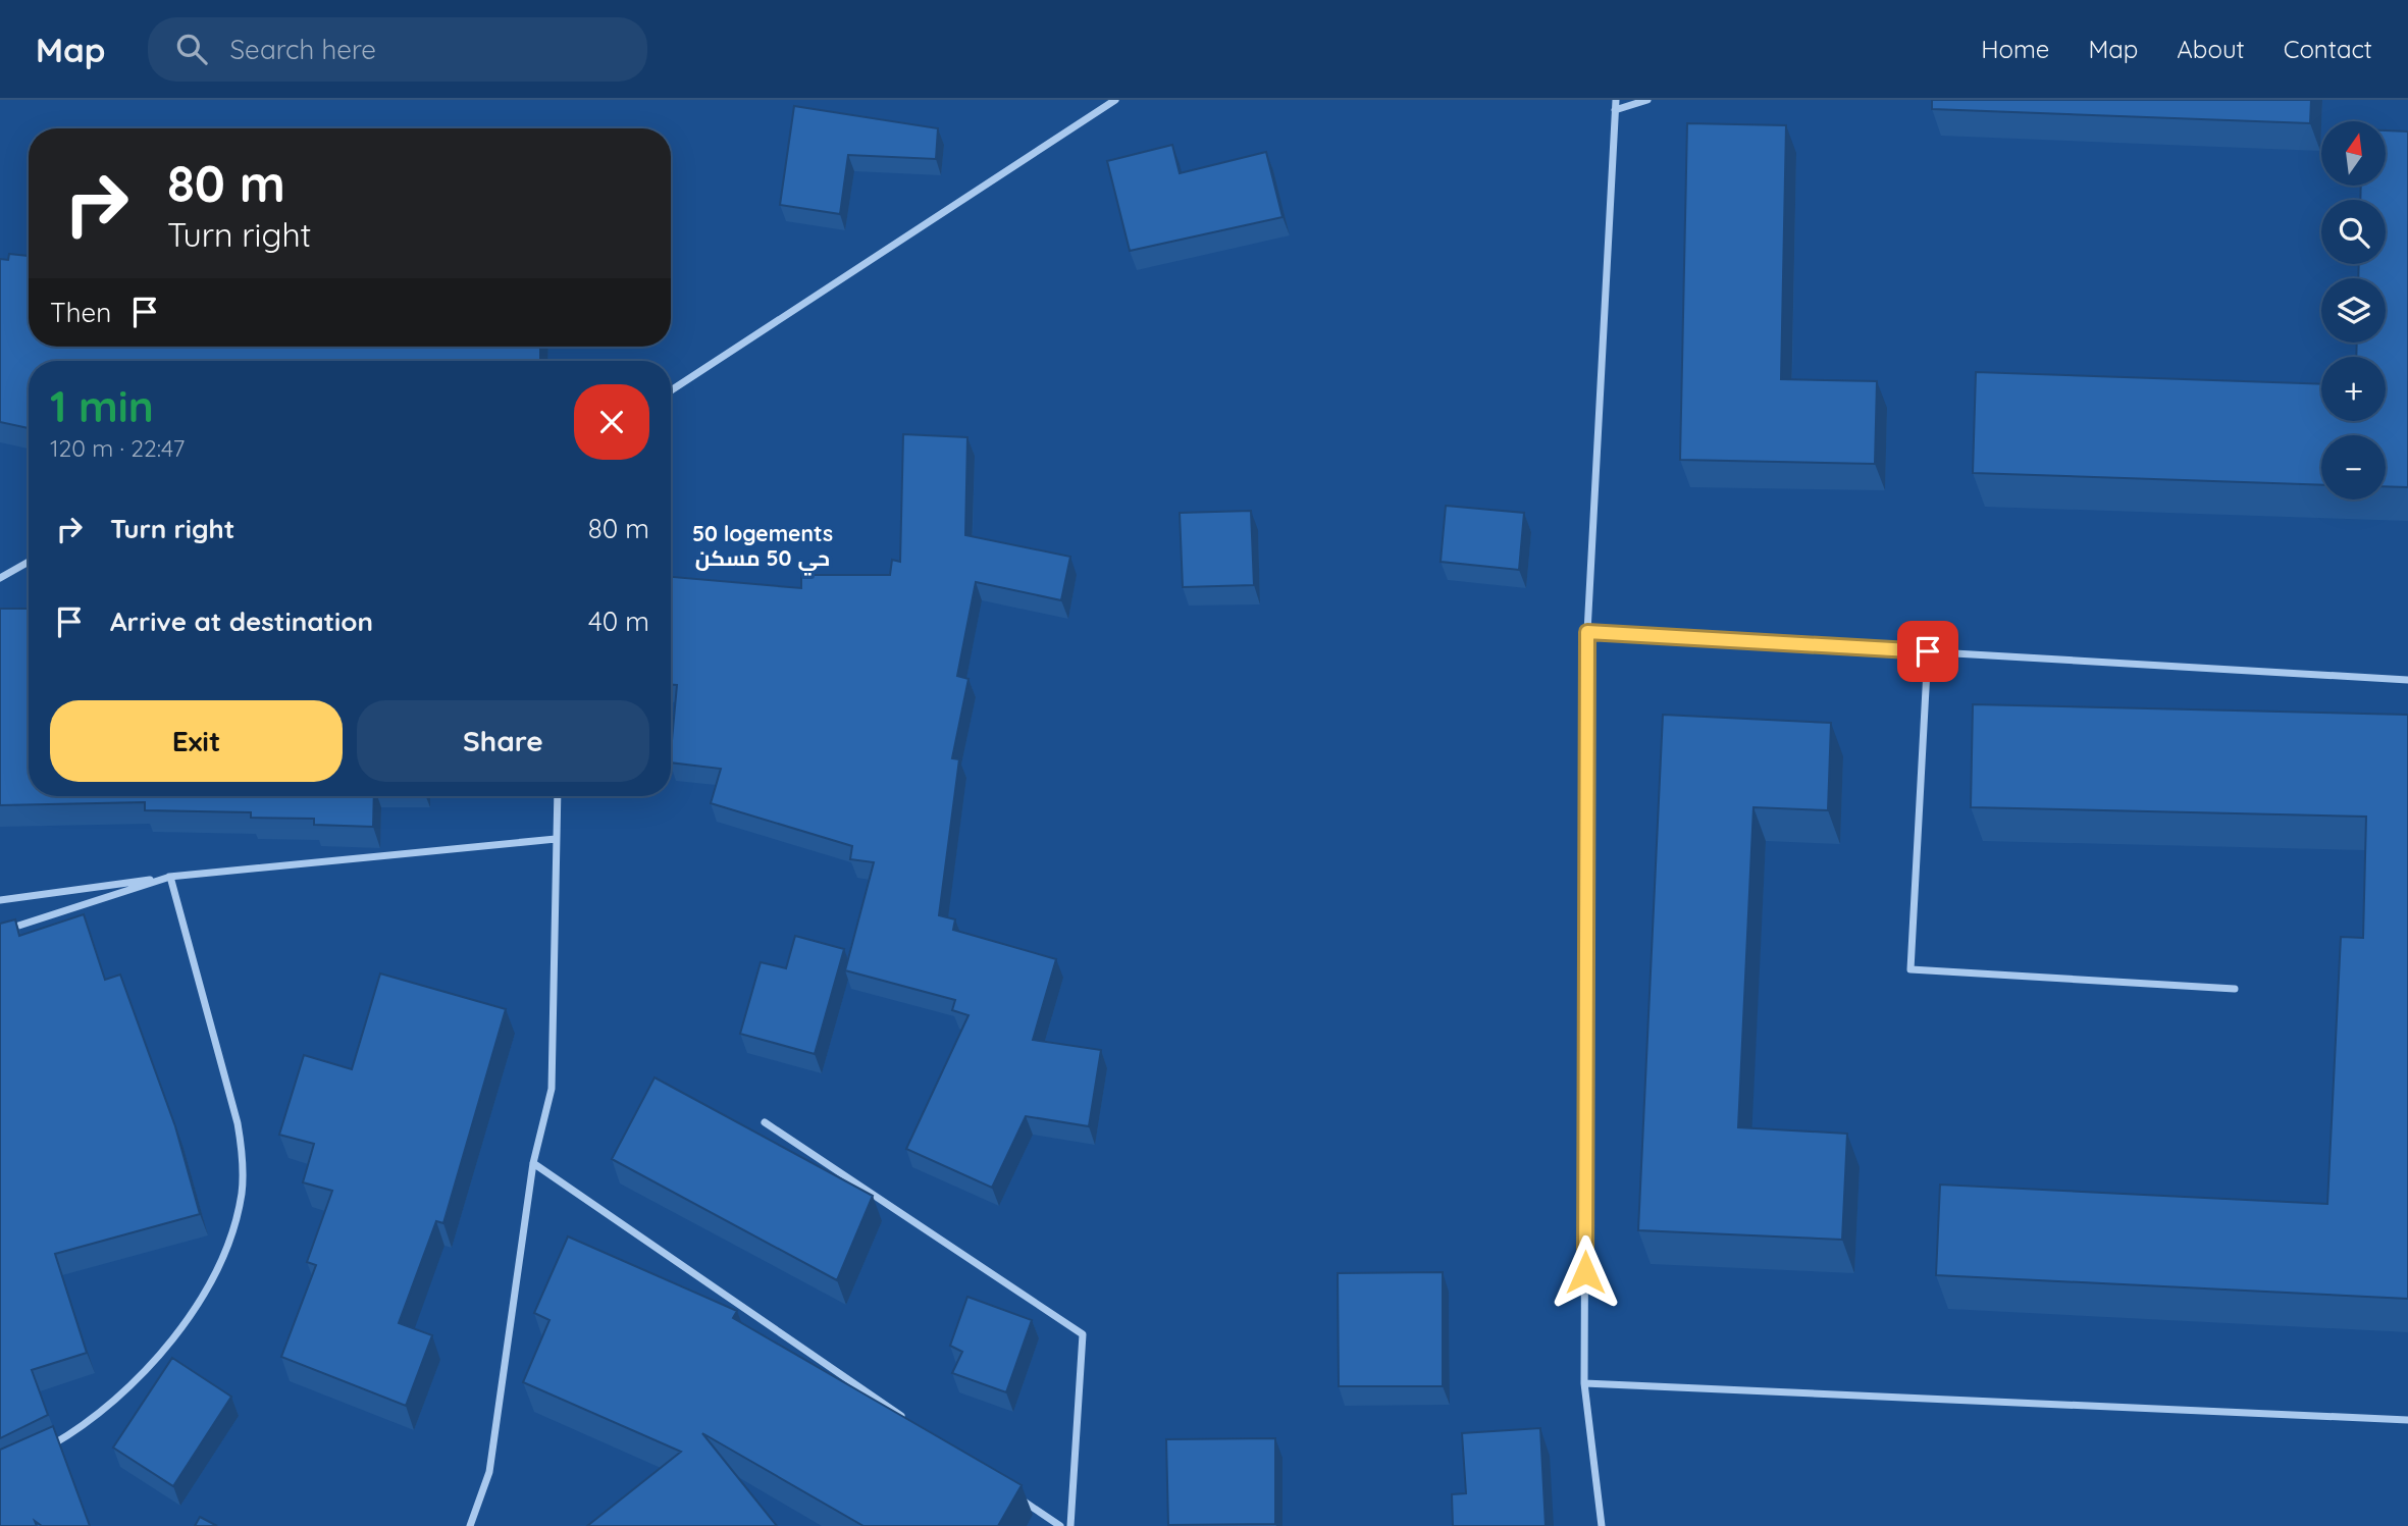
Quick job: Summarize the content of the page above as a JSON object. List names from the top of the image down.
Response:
{
  "districts": ["50 logements حي 50 مسكن"],
  "north": "top",
  "page": {
    "header": "Map",
    "search": "Search here",
    "nav": [
      "Home",
      "Map",
      "About",
      "Contact"
    ],
    "map_buttons": ["+", "−"],
    "turn": ["80 m", "Turn right"],
    "then": "Then",
    "heading": ["1 min", "120 m · 22:47"],
    "list": [
      {
        "name": "Turn right",
        "value": "80 m"
      },
      {
        "name": "Arrive at destination",
        "value": "40 m"
      }
    ],
    "buttons": ["Exit", "Share"]
  }
}
